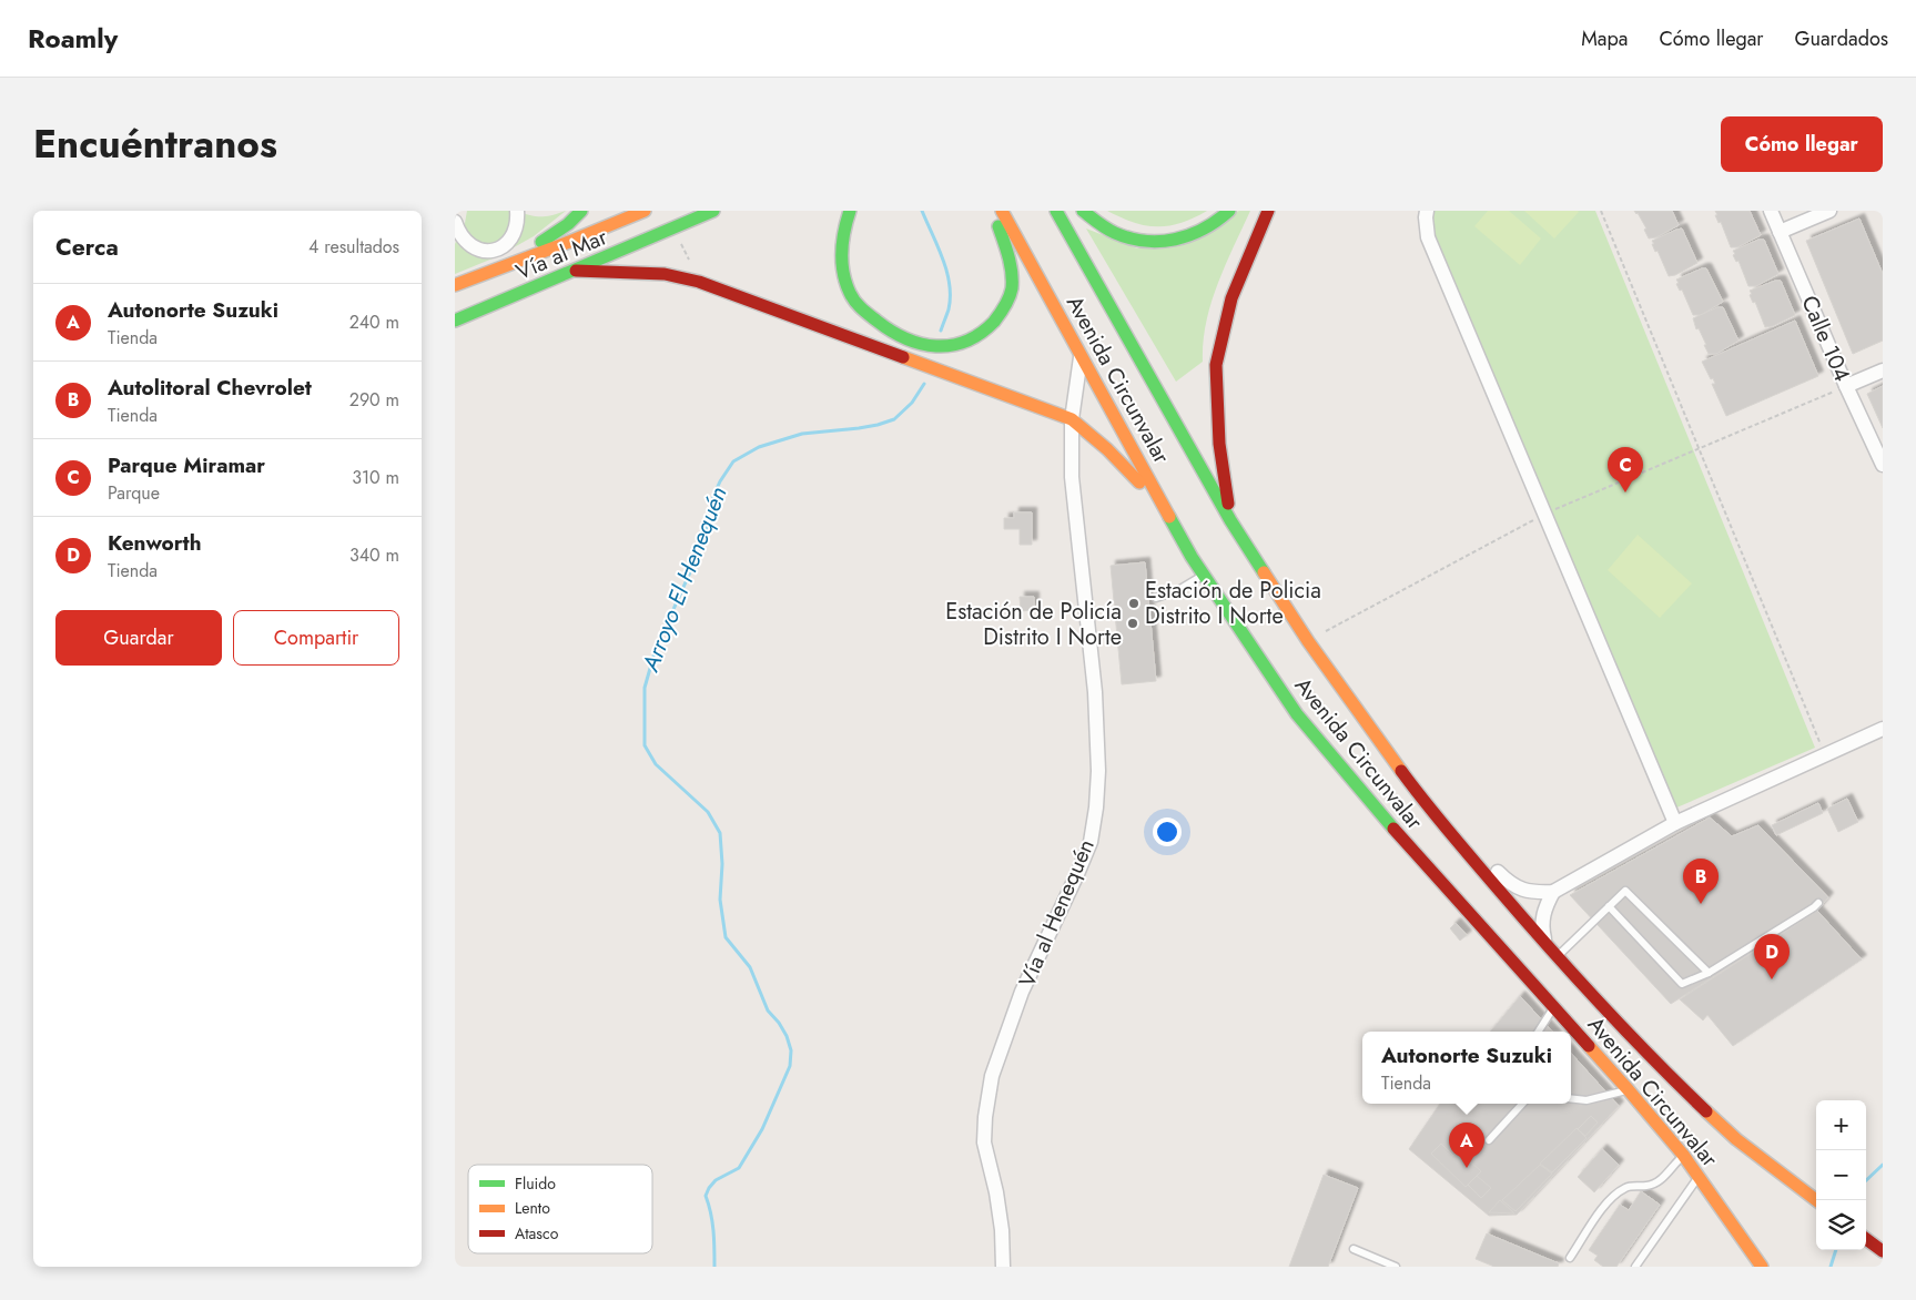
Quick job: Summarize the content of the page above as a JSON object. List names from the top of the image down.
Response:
{
  "streets": {
    "highway": ["Vía al Mar", "Avenida Circunvalar"],
    "street": ["Calle 104", "Vía al Henequén"]
  },
  "crossings": [
    ["Avenida Circunvalar", "Vía al Henequén"]
  ],
  "water": ["Arroyo El Henequén"],
  "places": ["Estación de Policia Distrito I Norte", "Estación de Policía Distrito I Norte"],
  "legend": ["Fluido", "Lento", "Atasco"],
  "page": {
    "header": "Roamly",
    "nav": ["Mapa", "Cómo llegar", "Guardados"],
    "title": "Encuéntranos",
    "buttons": [
      "Cómo llegar",
      ["Guardar", "Compartir"]
    ],
    "heading": ["Cerca", "4 resultados"],
    "list": [
      {
        "mark": "A",
        "name": "Autonorte Suzuki",
        "note": "Tienda",
        "value": "240 m"
      },
      {
        "mark": "B",
        "name": "Autolitoral Chevrolet",
        "note": "Tienda",
        "value": "290 m"
      },
      {
        "mark": "C",
        "name": "Parque Miramar",
        "note": "Parque",
        "value": "310 m"
      },
      {
        "mark": "D",
        "name": "Kenworth",
        "note": "Tienda",
        "value": "340 m"
      }
    ],
    "pins": [
      "C",
      "B",
      "D",
      "A"
    ],
    "popup": ["Autonorte Suzuki", "Tienda"],
    "map_buttons": ["+", "−"]
  }
}
